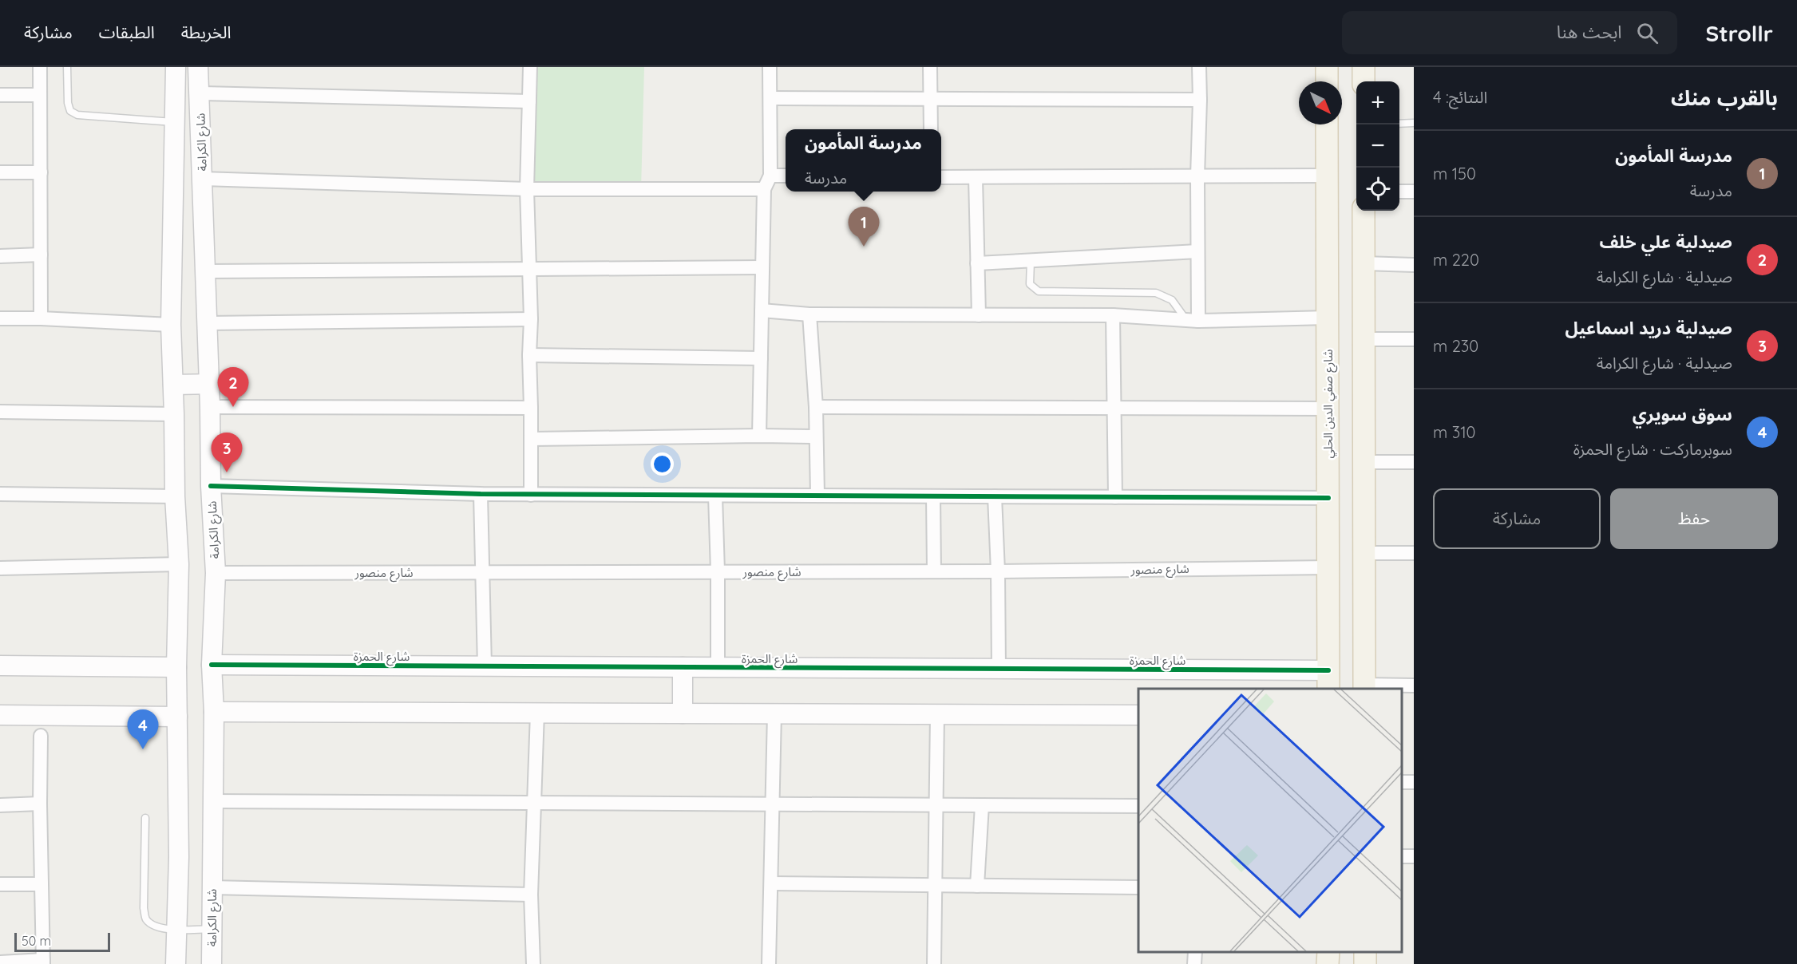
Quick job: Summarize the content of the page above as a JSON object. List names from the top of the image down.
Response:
{
  "streets": {
    "main road": ["شارع صفي الدين الحلي"],
    "street": ["شارع الكرامة", "شارع منصور", "شارع الحمزة"]
  },
  "crossings": [
    ["شارع الكرامة", "شارع منصور"],
    ["شارع الكرامة", "شارع الحمزة"],
    ["شارع صفي الدين الحلي", "شارع منصور"],
    ["شارع صفي الدين الحلي", "شارع الحمزة"]
  ],
  "scale_bar": "50 m",
  "north": "bottom right",
  "page": {
    "header": "Strollr",
    "search": "ابحث هنا",
    "nav": ["الخريطة", "الطبقات", "مشاركة"],
    "heading": ["بالقرب منك", "النتائج: 4"],
    "map_buttons": ["+", "−"],
    "list": [
      {
        "mark": "1",
        "name": "مدرسة المأمون",
        "note": "مدرسة",
        "value": "150 m"
      },
      {
        "mark": "2",
        "name": "صيدلية علي خلف",
        "note": "صيدلية · شارع الكرامة",
        "value": "220 m"
      },
      {
        "mark": "3",
        "name": "صيدلية دريد اسماعيل",
        "note": "صيدلية · شارع الكرامة",
        "value": "230 m"
      },
      {
        "mark": "4",
        "name": "سوق سويري",
        "note": "سوبرماركت · شارع الحمزة",
        "value": "310 m"
      }
    ],
    "popup": ["مدرسة المأمون", "مدرسة"],
    "pins": [
      "1",
      "2",
      "3",
      "4"
    ],
    "buttons": ["حفظ", "مشاركة"],
    "scale": "50 m"
  }
}
